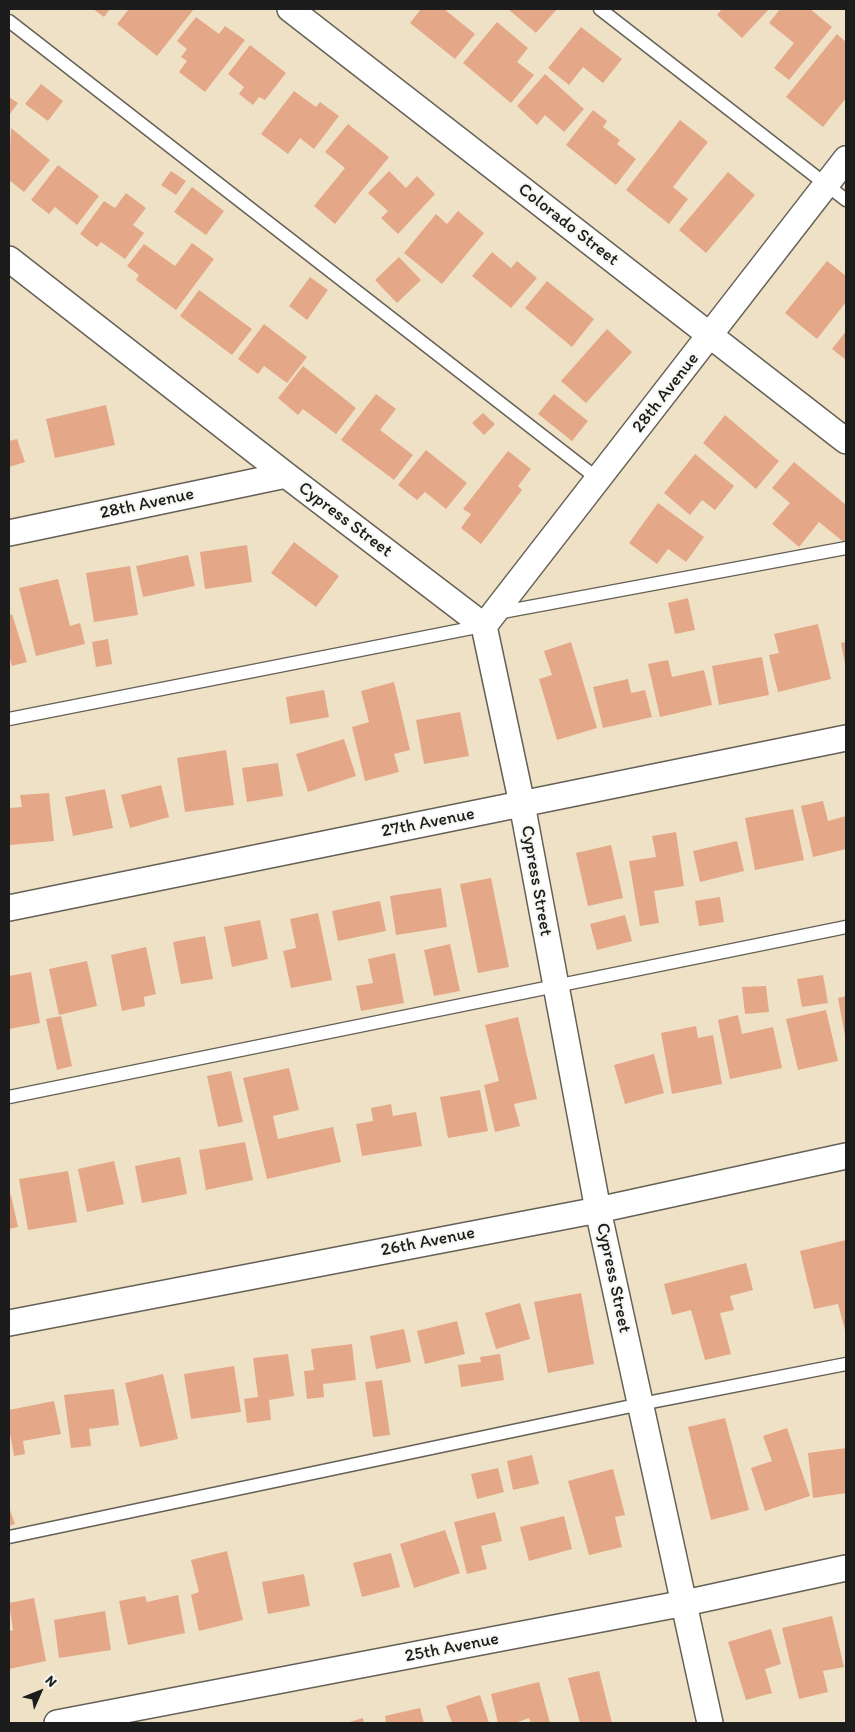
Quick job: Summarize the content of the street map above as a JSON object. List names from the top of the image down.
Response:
{
  "streets": {
    "street": [
      "Colorado Street",
      "28th Avenue",
      "Cypress Street",
      "27th Avenue",
      "26th Avenue",
      "25th Avenue"
    ]
  },
  "crossings": [
    ["Colorado Street", "28th Avenue"],
    ["28th Avenue", "Cypress Street"],
    ["Cypress Street", "27th Avenue"],
    ["Cypress Street", "26th Avenue"],
    ["Cypress Street", "25th Avenue"]
  ],
  "north": "top right"
}
